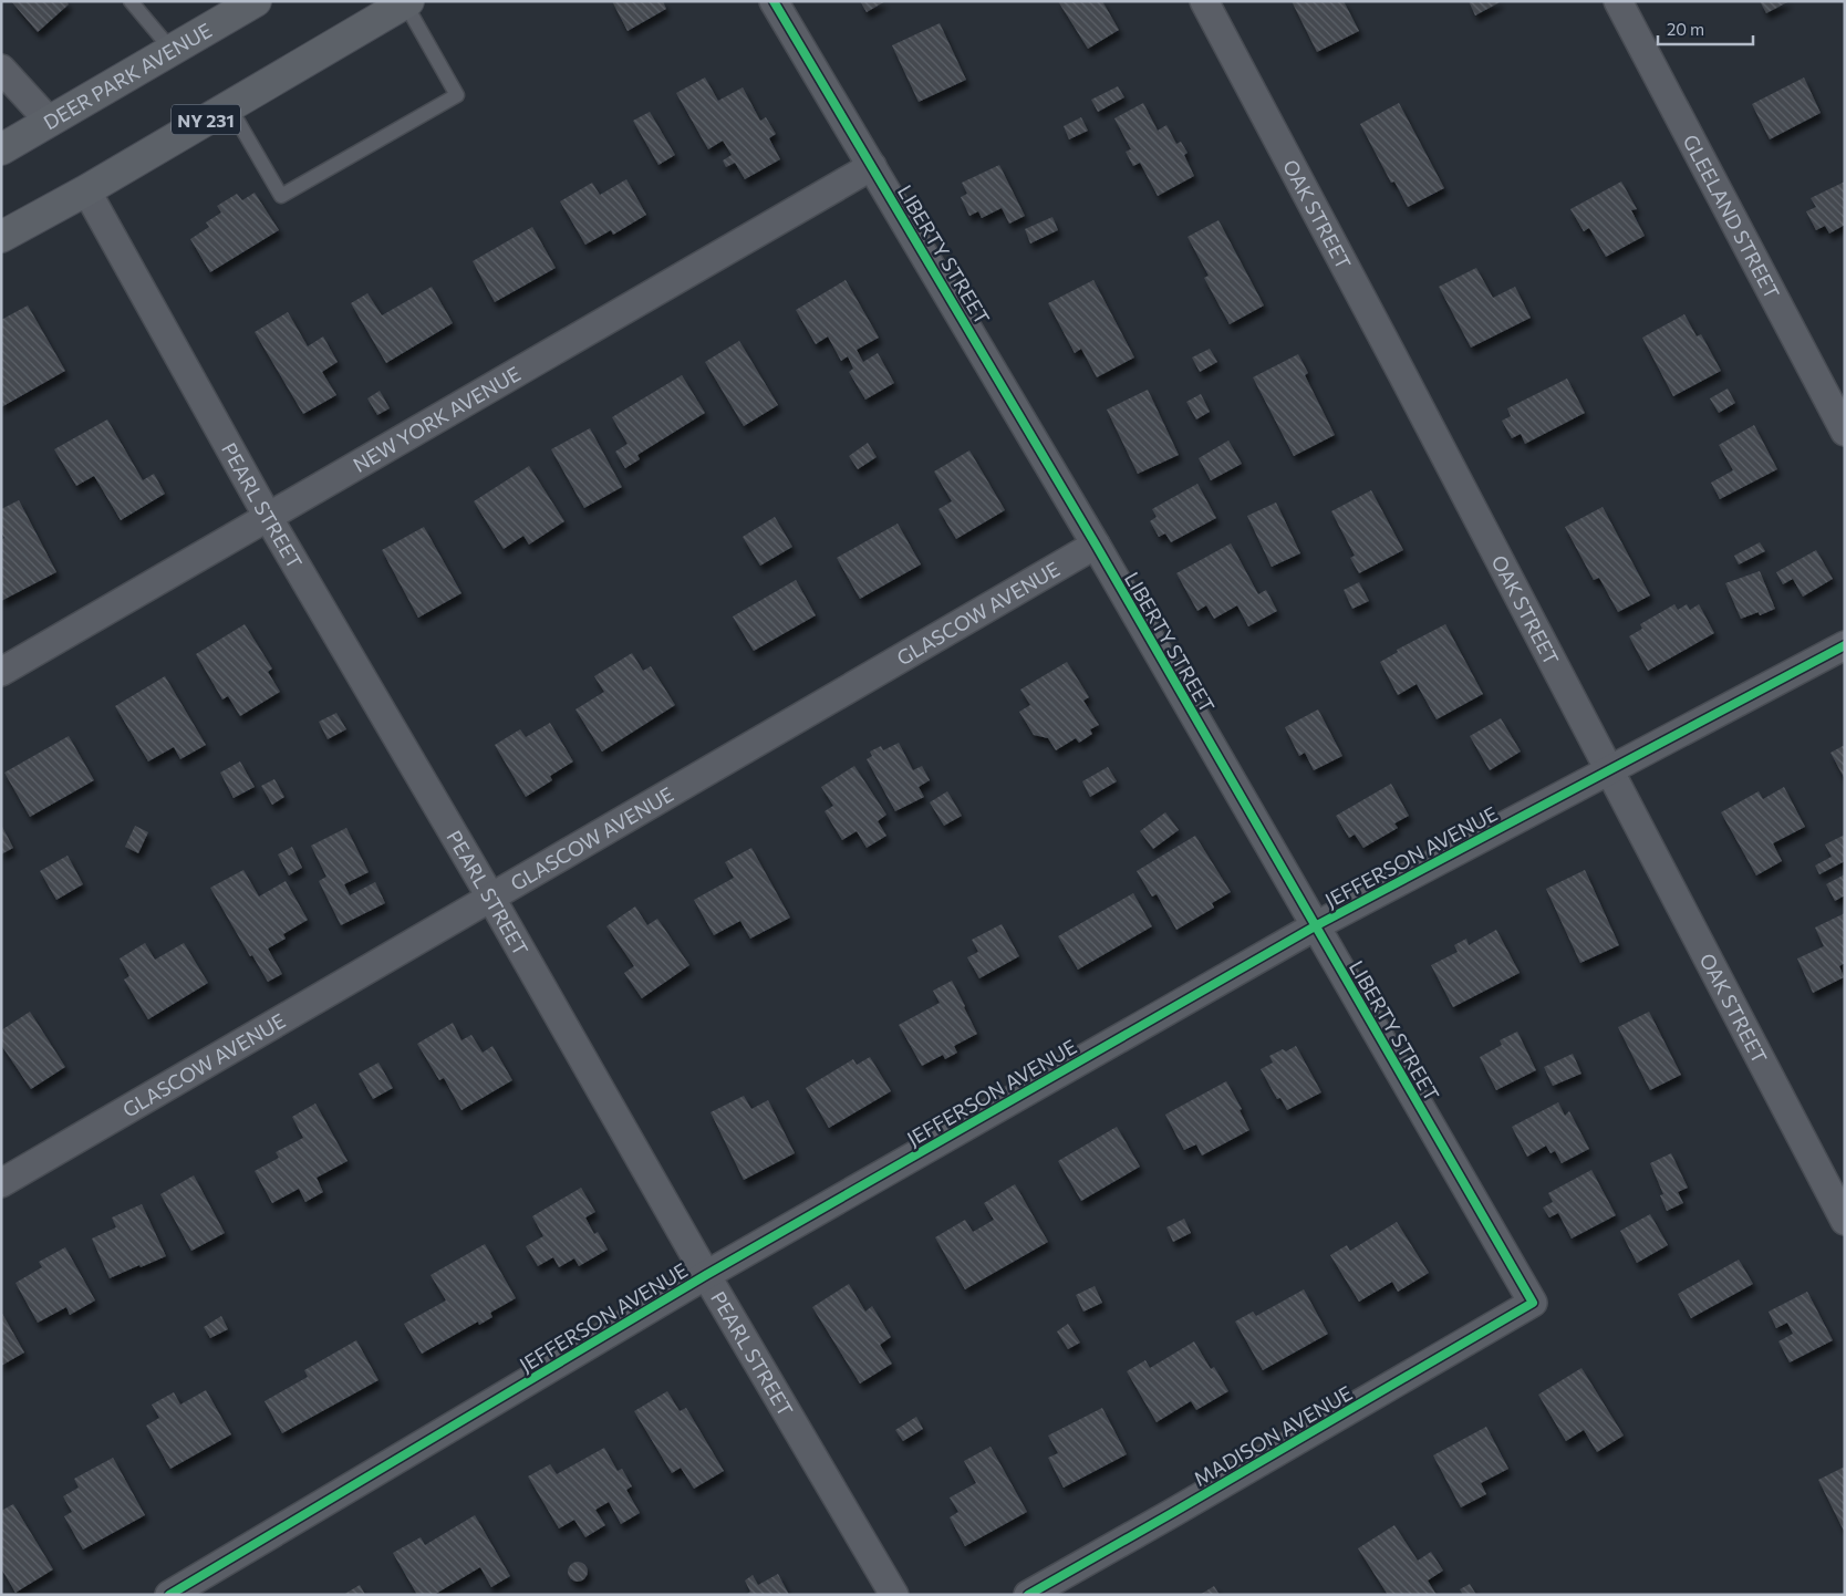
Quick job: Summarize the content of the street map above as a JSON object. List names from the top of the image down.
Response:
{
  "streets": {
    "main road": ["DEER PARK AVENUE", "NY 231"],
    "street": [
      "OAK STREET",
      "GLEELAND STREET",
      "LIBERTY STREET",
      "NEW YORK AVENUE",
      "PEARL STREET",
      "GLASCOW AVENUE",
      "JEFFERSON AVENUE",
      "MADISON AVENUE"
    ]
  },
  "crossings": [
    ["NY 231", "PEARL STREET"],
    ["OAK STREET", "JEFFERSON AVENUE"],
    ["LIBERTY STREET", "NEW YORK AVENUE"],
    ["LIBERTY STREET", "GLASCOW AVENUE"],
    ["LIBERTY STREET", "JEFFERSON AVENUE"],
    ["LIBERTY STREET", "MADISON AVENUE"],
    ["NEW YORK AVENUE", "PEARL STREET"],
    ["PEARL STREET", "GLASCOW AVENUE"],
    ["PEARL STREET", "JEFFERSON AVENUE"]
  ],
  "scale_bar": "20 m"
}
